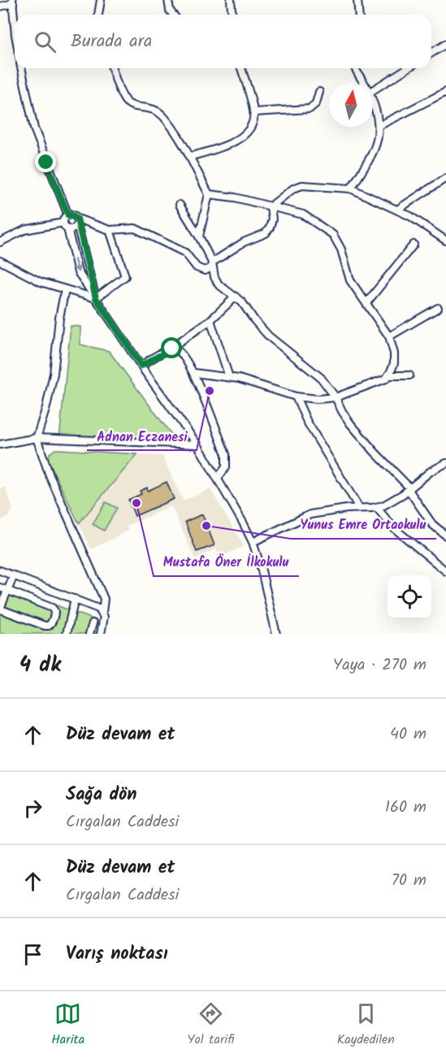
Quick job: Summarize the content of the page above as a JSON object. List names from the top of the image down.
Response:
{
  "places": ["Adnan Eczanesi", "Mustafa Öner İlkokulu", "Yunus Emre Ortaokulu"],
  "north": "top",
  "page": {
    "search": "Burada ara",
    "heading": ["4 dk", "Yaya · 270 m"],
    "list": [
      ["Düz devam et", "40 m"],
      ["Sağa dön", "Cırgalan Caddesi", "160 m"],
      ["Düz devam et", "Cırgalan Caddesi", "70 m"],
      "Varış noktası"
    ],
    "nav": ["Harita", "Yol tarifi", "Kaydedilen"]
  }
}
